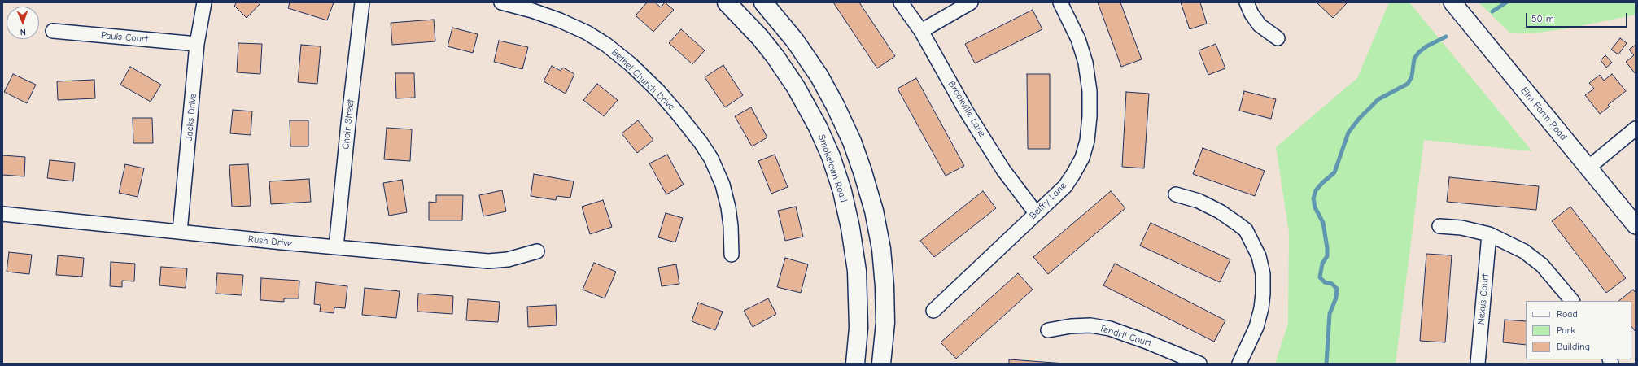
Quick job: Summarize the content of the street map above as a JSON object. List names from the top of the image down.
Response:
{
  "streets": {
    "main road": ["Smoketown Road"],
    "street": [
      "Pauls Court",
      "Bethel Church Drive",
      "Brookville Lane",
      "Elm Farm Road",
      "Jacks Drive",
      "Choir Street",
      "Belfry Lane",
      "Rush Drive",
      "Nexus Court",
      "Tendril Court"
    ]
  },
  "crossings": [
    ["Pauls Court", "Jacks Drive"],
    ["Brookville Lane", "Belfry Lane"],
    ["Jacks Drive", "Rush Drive"],
    ["Choir Street", "Rush Drive"]
  ],
  "legend": ["Road", "Park", "Building"],
  "scale_bar": "50 m",
  "north": "bottom"
}
